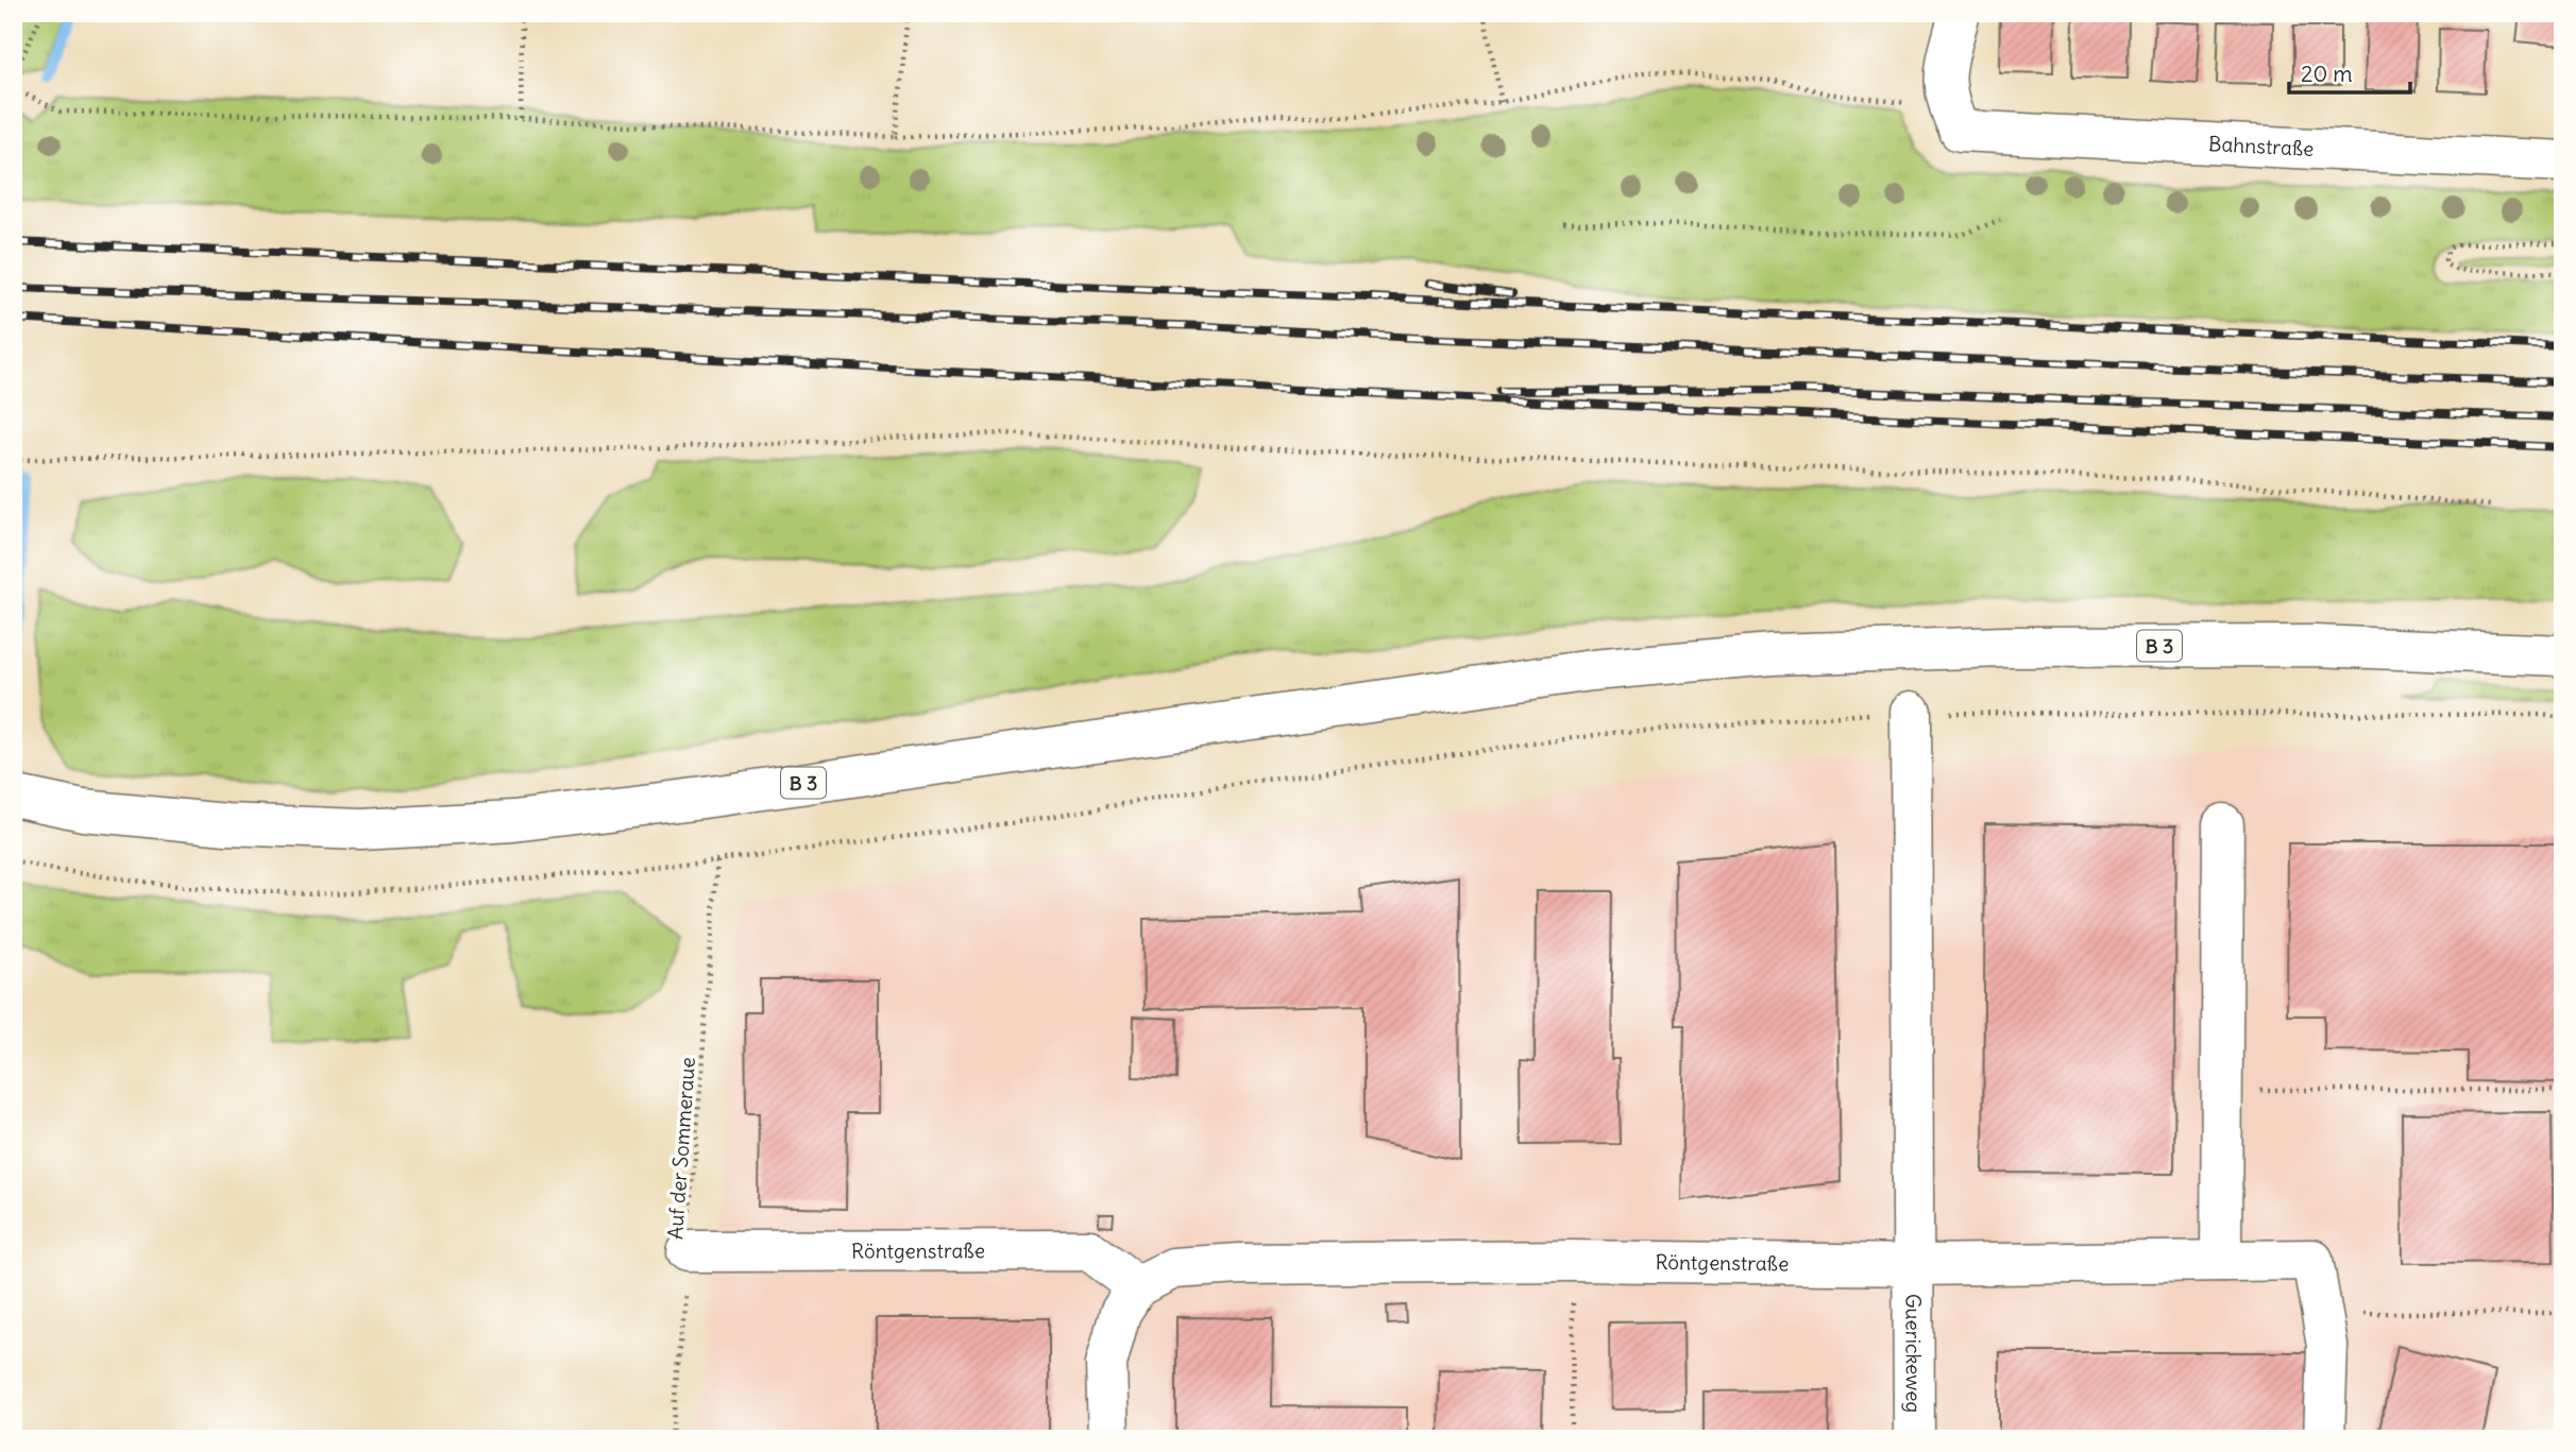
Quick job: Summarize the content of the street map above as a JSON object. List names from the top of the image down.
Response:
{
  "streets": {
    "street": [
      "Bahnstraße",
      "B 3",
      "Röntgenstraße",
      "Guerickeweg"
    ],
    "path": ["Auf der Sommeraue"]
  },
  "crossings": [
    ["Auf der Sommeraue", "Röntgenstraße"],
    ["Röntgenstraße", "Guerickeweg"]
  ],
  "scale_bar": "20 m"
}
